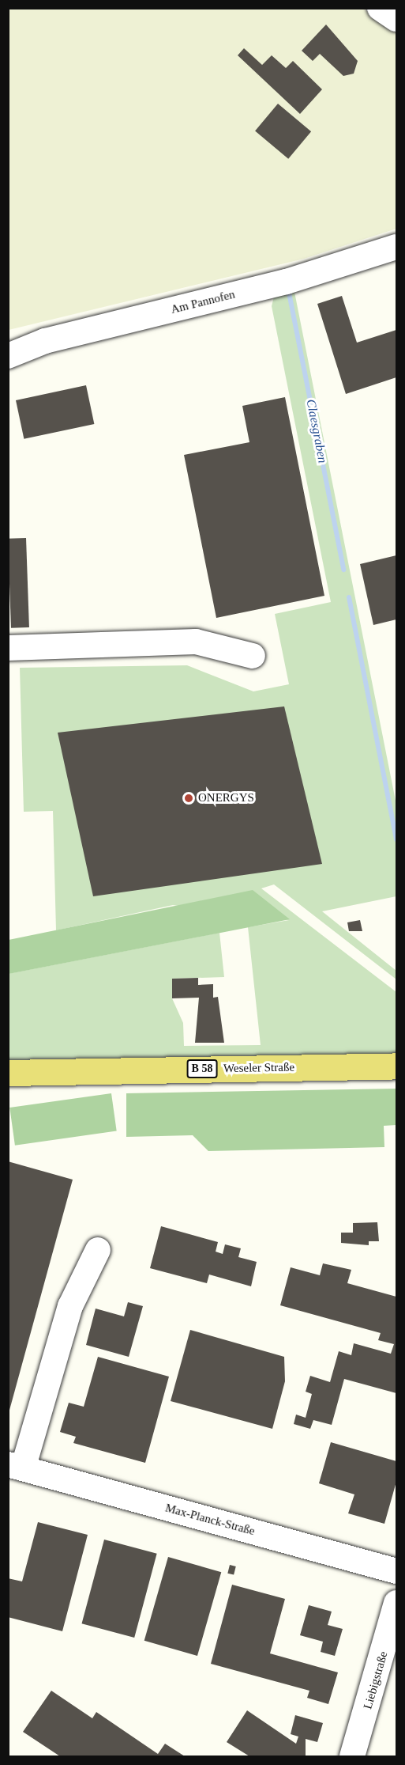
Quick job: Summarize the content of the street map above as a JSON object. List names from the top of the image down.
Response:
{
  "streets": {
    "main road": ["Weseler Straße", "B 58"],
    "street": ["Am Pannofen", "Max-Planck-Straße", "Liebigstraße"]
  },
  "water": ["Claesgraben"],
  "places": ["ONERGYS"]
}
